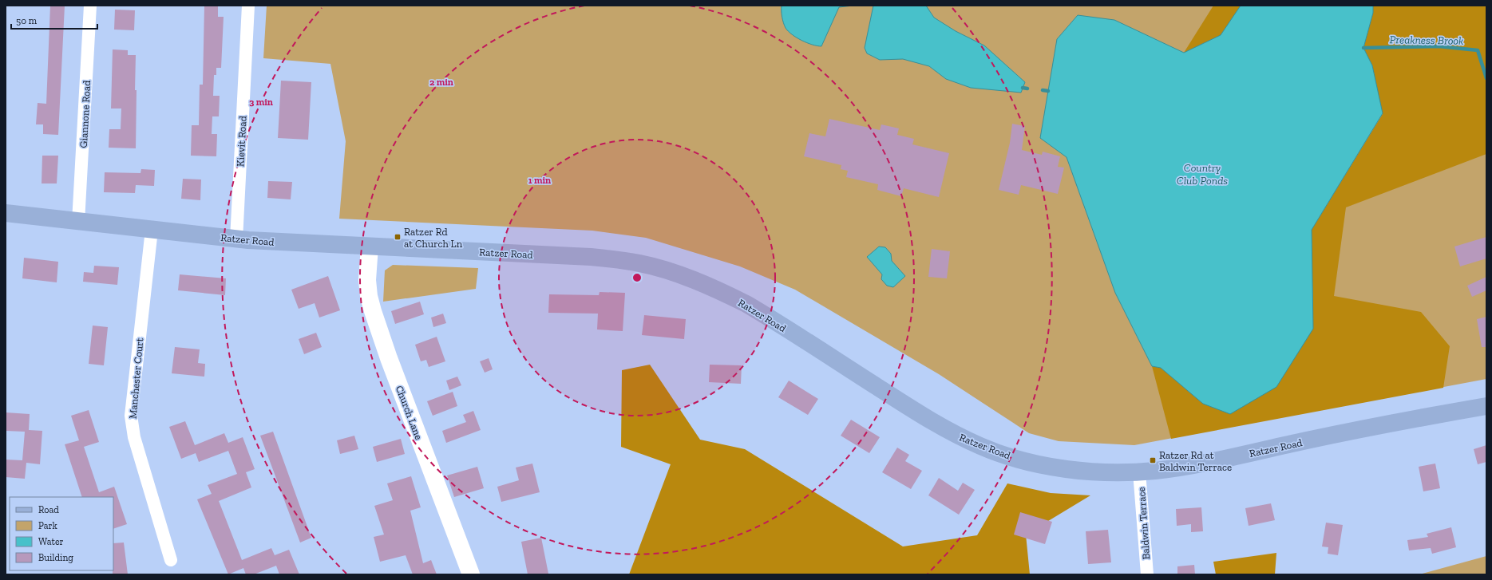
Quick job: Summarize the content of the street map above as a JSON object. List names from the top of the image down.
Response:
{
  "streets": {
    "main road": ["Ratzer Road"],
    "street": [
      "Giannone Road",
      "Kievit Road",
      "Manchester Court",
      "Church Lane",
      "Baldwin Terrace"
    ]
  },
  "crossings": [
    ["Giannone Road", "Ratzer Road"],
    ["Kievit Road", "Ratzer Road"],
    ["Ratzer Road", "Manchester Court"],
    ["Ratzer Road", "Church Lane"],
    ["Ratzer Road", "Baldwin Terrace"]
  ],
  "water": ["Preakness Brook", "Country Club Ponds"],
  "places": {
    "transit": ["Ratzer Rd at Church Ln", "Ratzer Rd at Baldwin Terrace"]
  },
  "legend": [
    "Road",
    "Park",
    "Water",
    "Building"
  ],
  "scale_bar": "50 m",
  "rings": ["2 min", "3 min", "1 min"]
}
